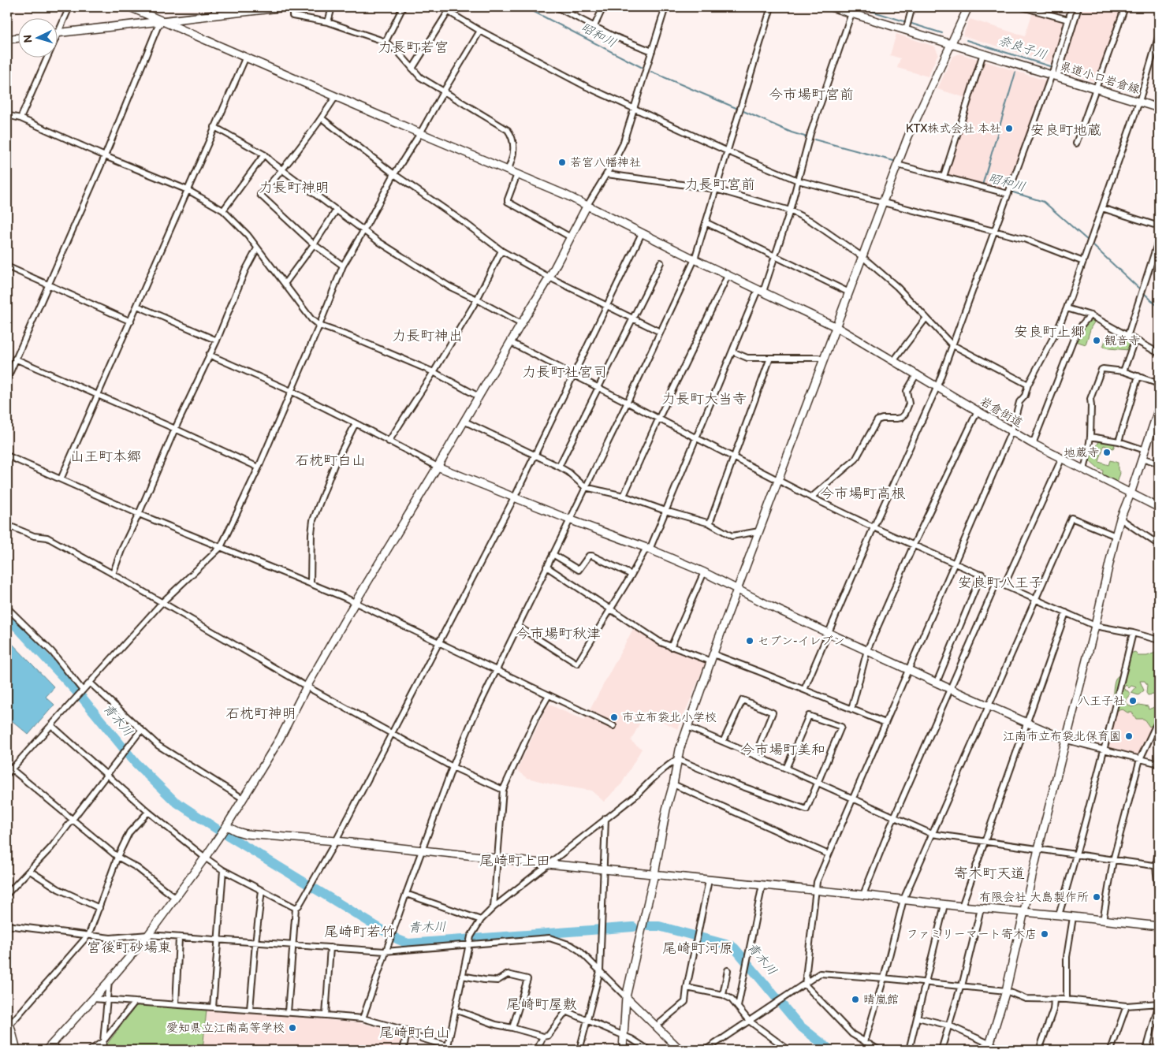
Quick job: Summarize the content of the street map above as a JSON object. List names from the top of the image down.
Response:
{
  "streets": {
    "street": ["県道小口岩倉線", "岩倉街道"]
  },
  "districts": [
    "力長町若宮",
    "今市場町宮前",
    "安良町地蔵",
    "力長町宮前",
    "力長町神明",
    "安良町上郷",
    "力長町神出",
    "力長町社宮司",
    "力長町大当寺",
    "山王町本郷",
    "石枕町白山",
    "今市場町高根",
    "安良町八王子",
    "今市場町秋津",
    "石枕町神明",
    "今市場町美和",
    "尾崎町上田",
    "寄木町天道",
    "尾崎町若竹",
    "宮後町砂場東",
    "尾崎町河原",
    "尾崎町屋敷",
    "尾崎町白山"
  ],
  "water": ["昭和川", "奈良子川", "青木川"],
  "places": [
    "KTX株式会社 本社",
    "若宮八幡神社",
    "観音寺",
    "地蔵寺",
    "セブン-イレブン",
    "八王子社",
    "市立布袋北小学校",
    "江南市立布袋北保育園",
    "有限会社 大島製作所",
    "ファミリーマート寄木店",
    "晴嵐館",
    "愛知県立江南高等学校"
  ],
  "north": "left"
}
